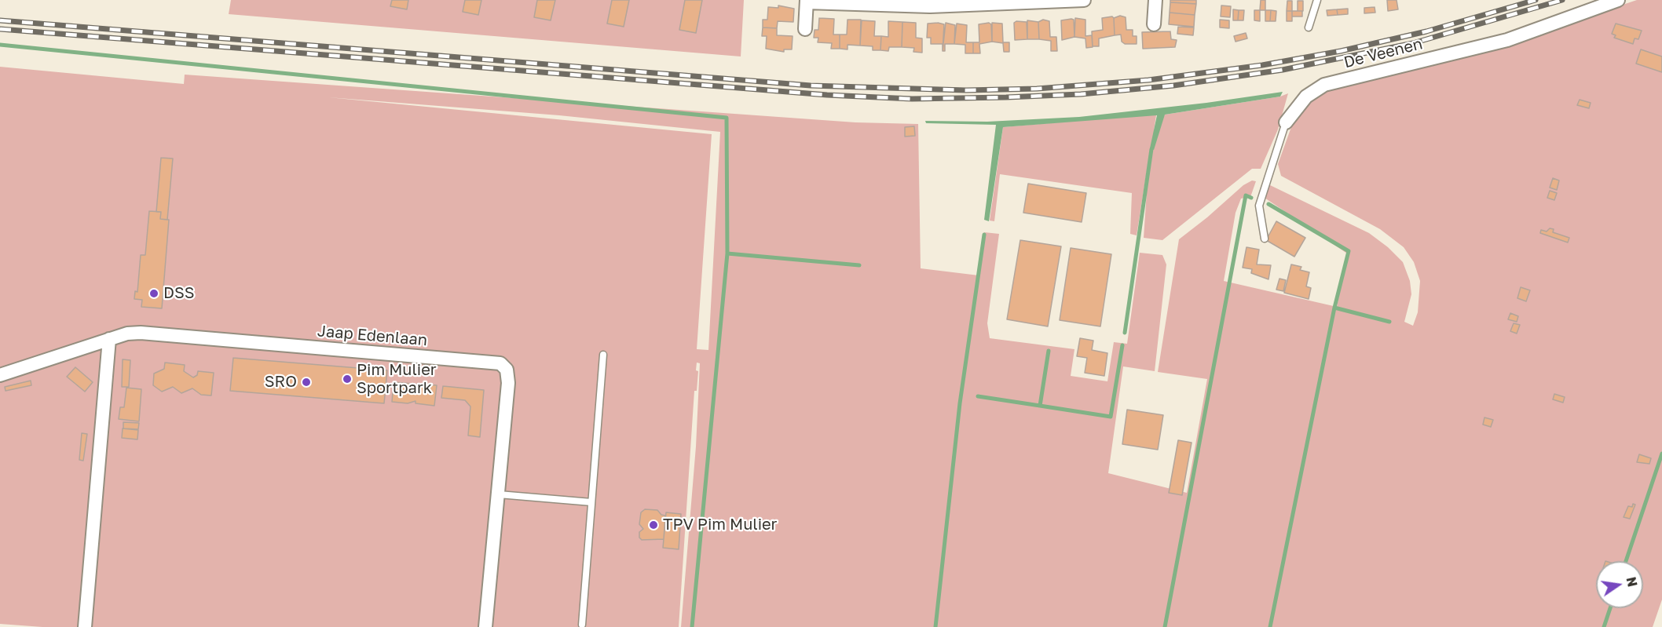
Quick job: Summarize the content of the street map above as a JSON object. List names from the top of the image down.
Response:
{
  "streets": {
    "street": ["De Veenen", "Jaap Edenlaan"]
  },
  "places": [
    "DSS",
    "Pim Mulier Sportpark",
    "SRO",
    "TPV Pim Mulier"
  ],
  "north": "right"
}
